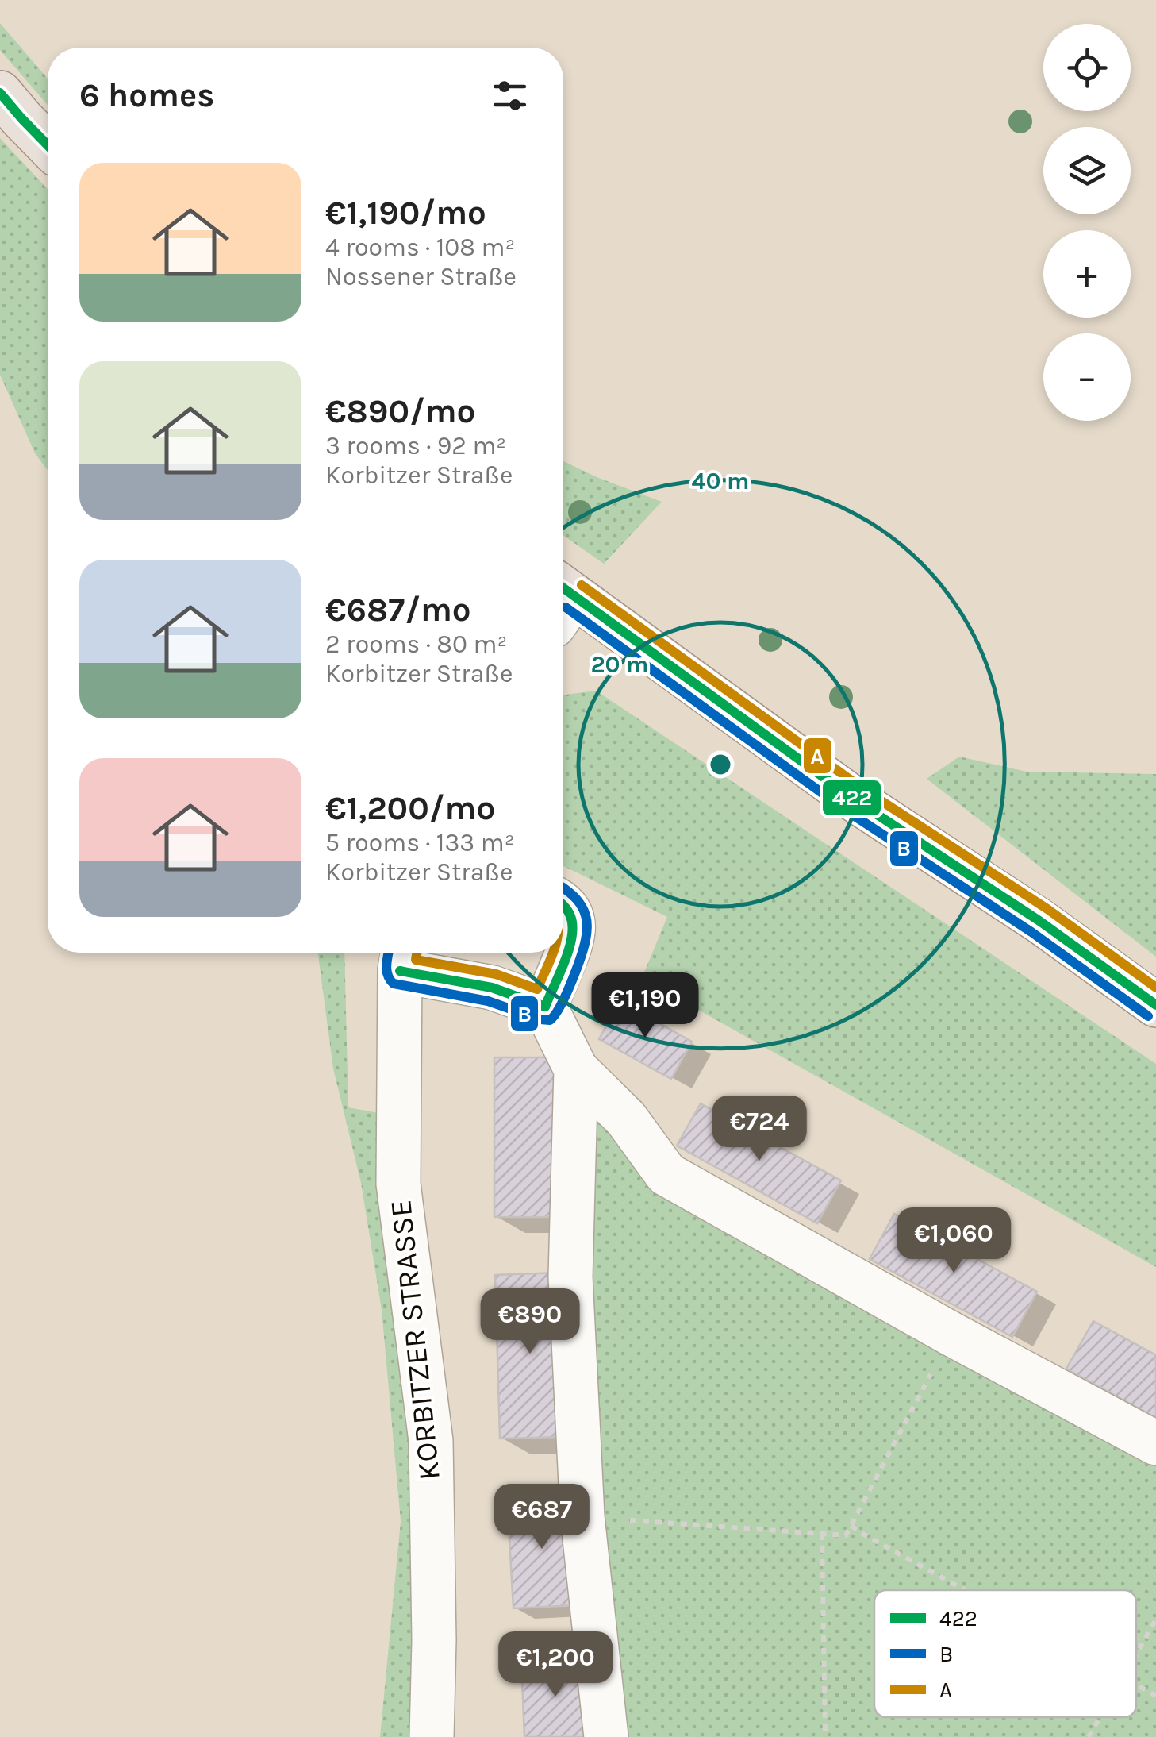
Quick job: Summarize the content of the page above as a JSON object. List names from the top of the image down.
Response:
{
  "streets": {
    "street": ["KORBITZER STRASSE"]
  },
  "lines": ["transit line 422", "transit line A", "transit line B"],
  "legend": ["422", "B", "A"],
  "page": {
    "map_buttons": ["+", "−"],
    "heading": "6 homes",
    "list": [
      {
        "name": "€1,190/mo",
        "note": "4 rooms · 108 m² · Nossener Straße"
      },
      {
        "name": "€890/mo",
        "note": "3 rooms · 92 m² · Korbitzer Straße"
      },
      {
        "name": "€687/mo",
        "note": "2 rooms · 80 m² · Korbitzer Straße"
      },
      {
        "name": "€1,200/mo",
        "note": "5 rooms · 133 m² · Korbitzer Straße"
      }
    ],
    "price": [
      "€1,190",
      "€724",
      "€1,060",
      "€890",
      "€687",
      "€1,200"
    ]
  },
  "rings": ["40 m", "20 m"]
}
